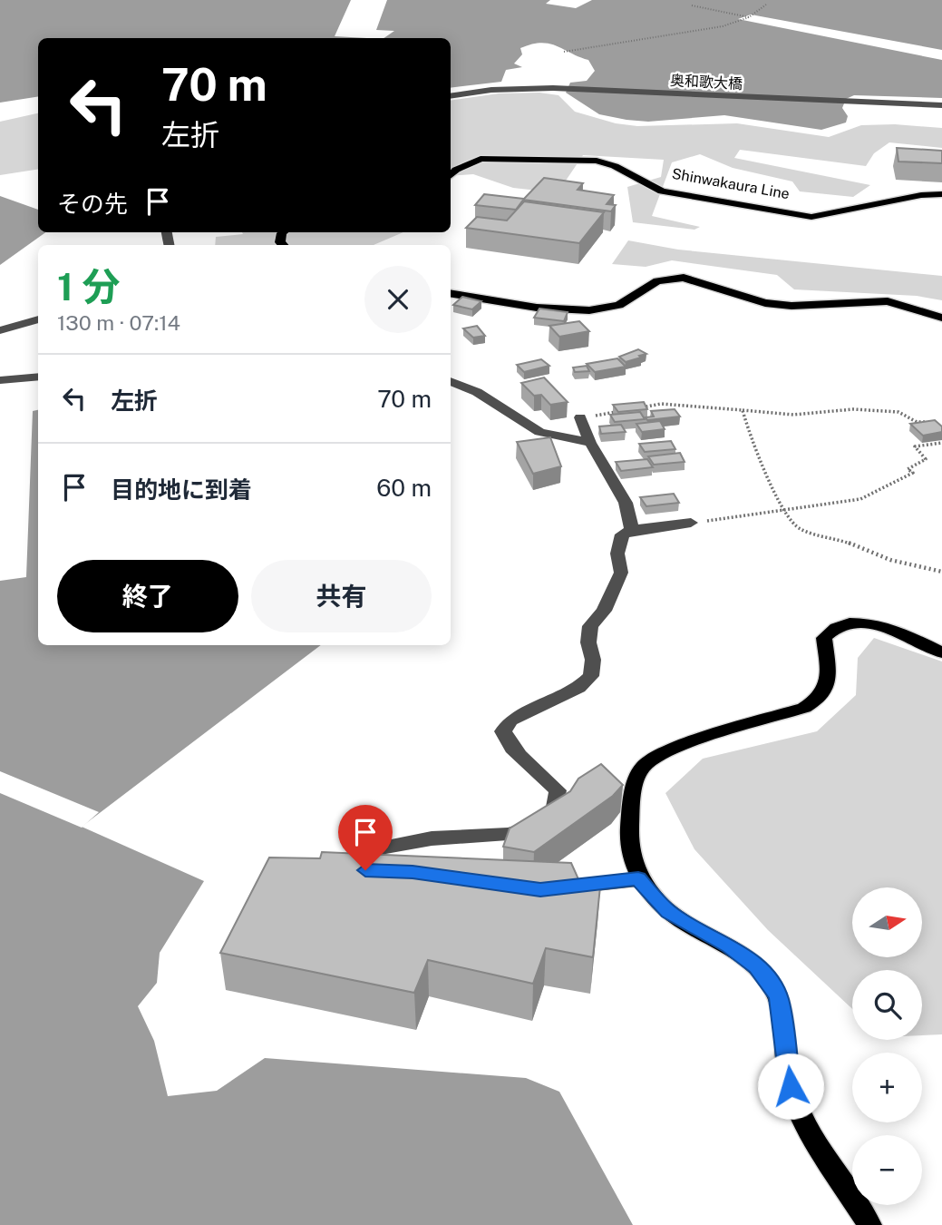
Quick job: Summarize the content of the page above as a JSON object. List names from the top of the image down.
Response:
{
  "streets": {
    "main road": ["Shinwakaura Line"],
    "street": ["奥和歌大橋"]
  },
  "north": "right",
  "page": {
    "turn": ["70 m", "左折"],
    "then": "その先",
    "heading": ["1 分", "130 m · 07:14"],
    "list": [
      {
        "name": "左折",
        "value": "70 m"
      },
      {
        "name": "目的地に到着",
        "value": "60 m"
      }
    ],
    "buttons": ["終了", "共有"],
    "map_buttons": ["+", "−"]
  }
}
